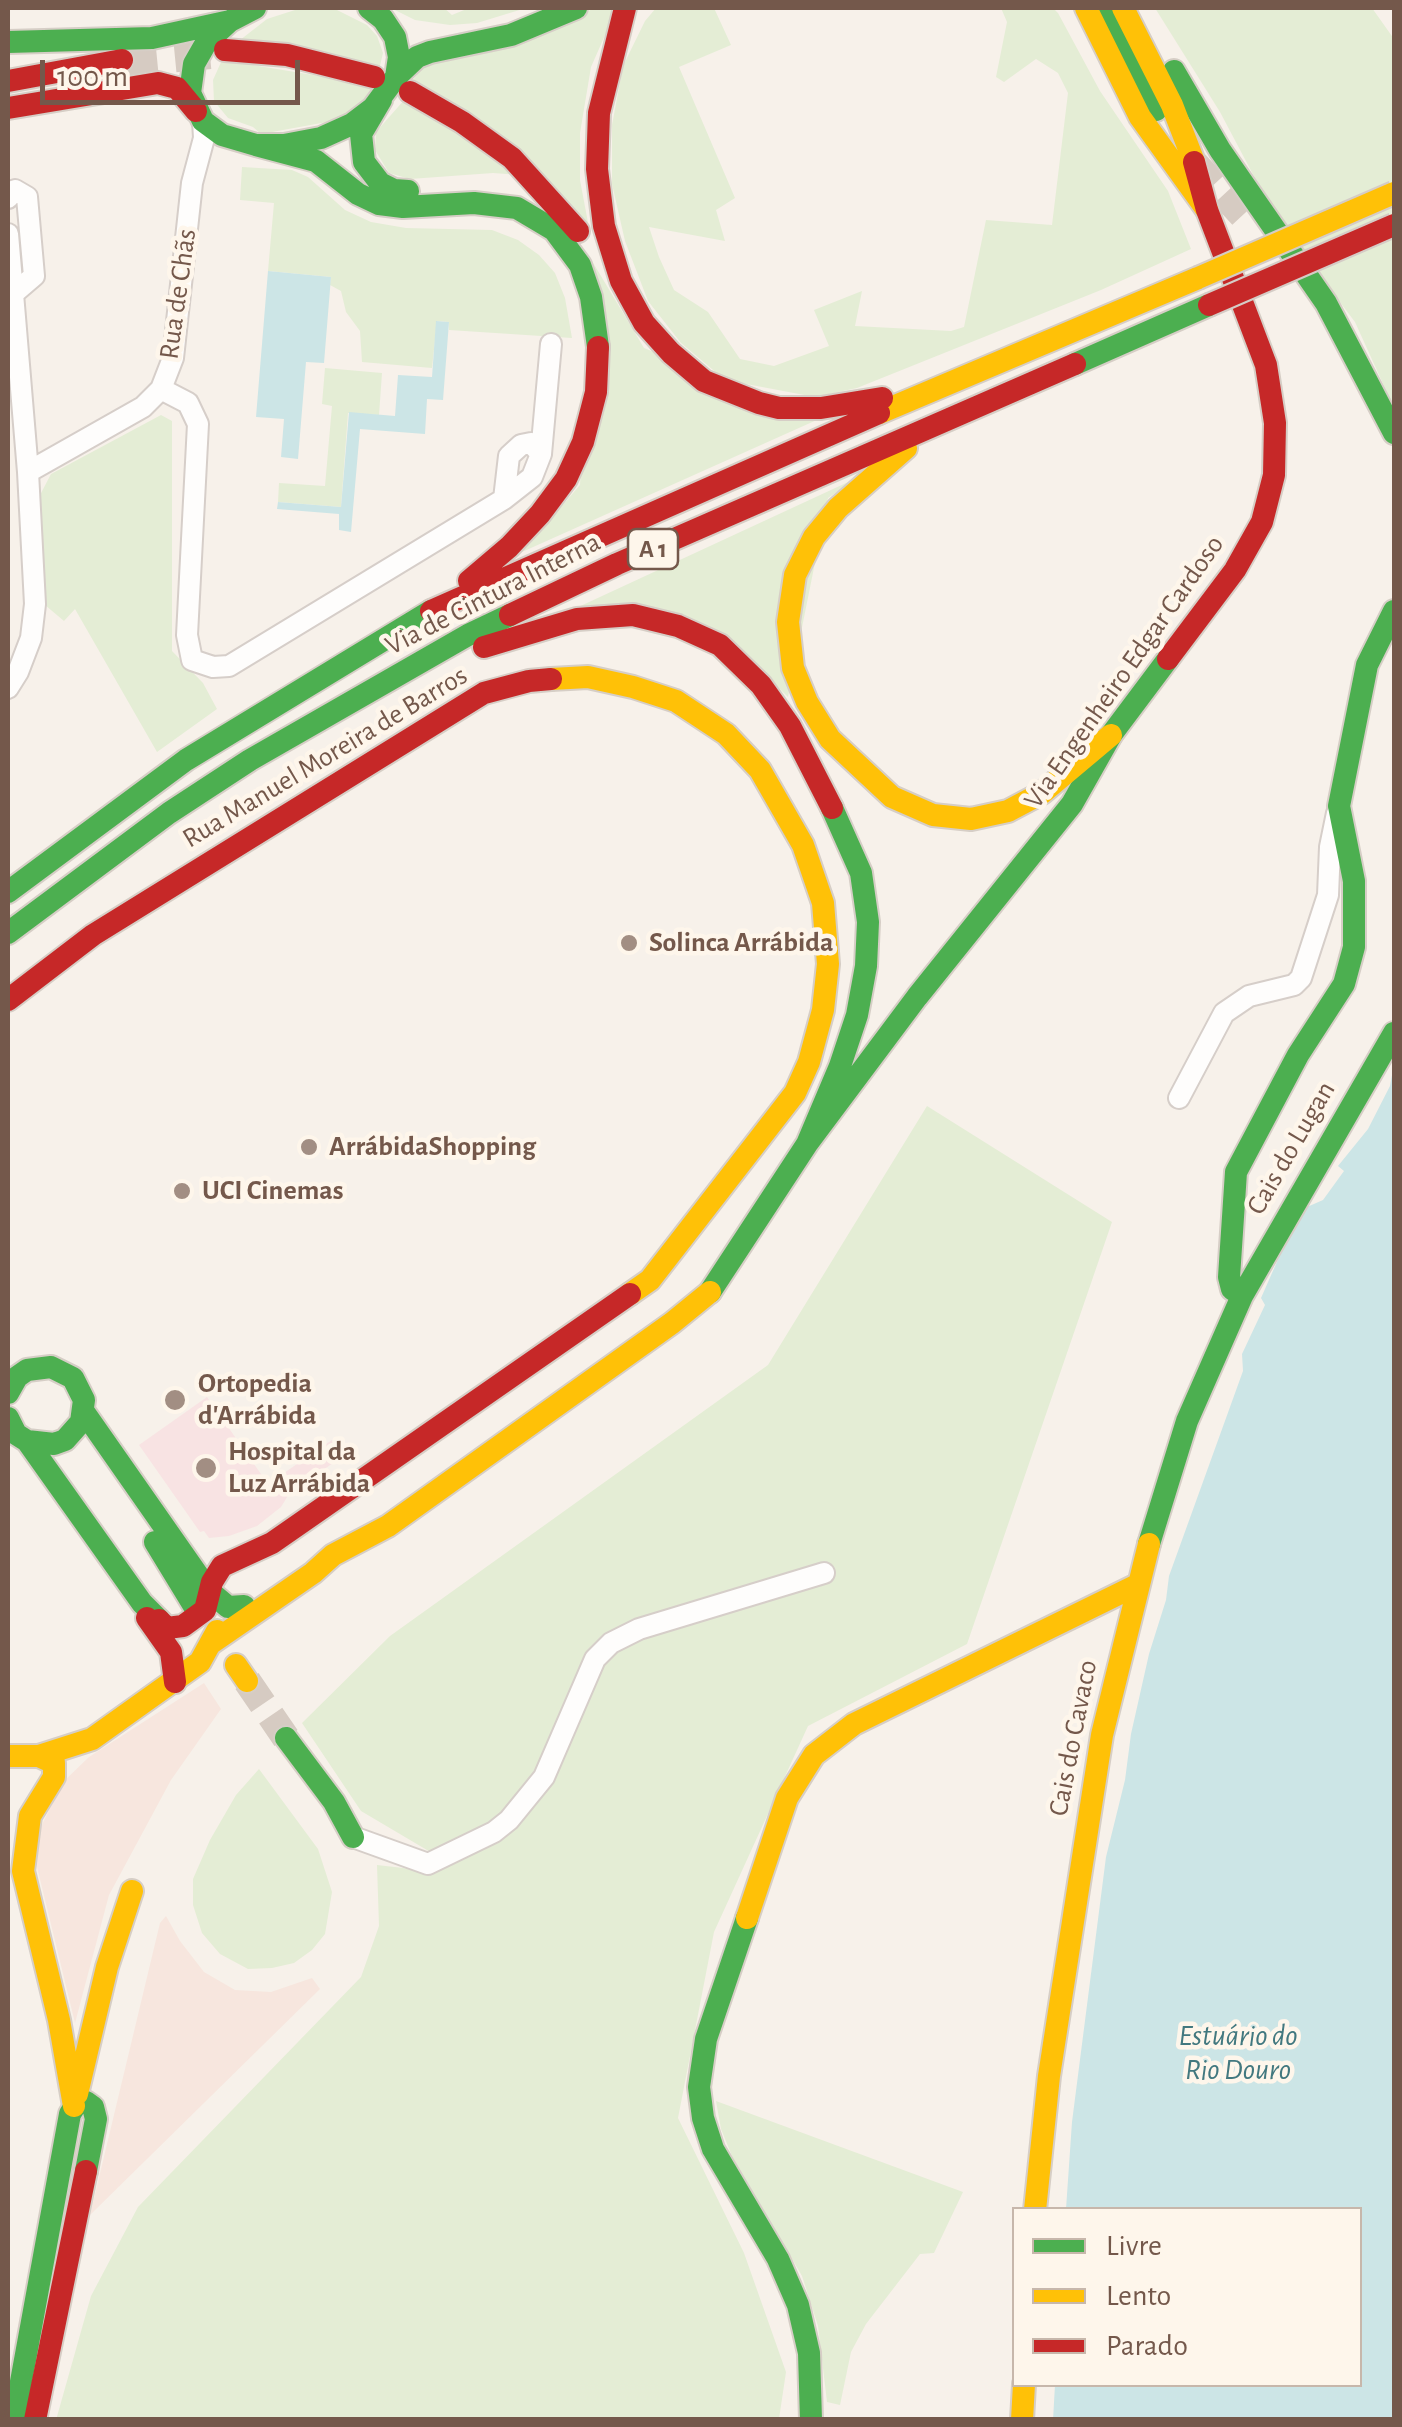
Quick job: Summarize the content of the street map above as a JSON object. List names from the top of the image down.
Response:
{
  "streets": {
    "main road": [
      "A 1",
      "Via de Cintura Interna",
      "Via Engenheiro Edgar Cardoso",
      "Rua Manuel Moreira de Barros",
      "Cais do Lugan",
      "Cais do Cavaco"
    ],
    "street": ["Rua de Chãs"]
  },
  "crossings": [
    ["Cais do Lugan", "Cais do Cavaco"]
  ],
  "water": ["Estuário do Rio Douro"],
  "places": [
    "Solinca Arrábida",
    "ArrábidaShopping",
    "UCI Cinemas",
    "Ortopedia d'Arrábida",
    "Hospital da Luz Arrábida"
  ],
  "legend": ["Livre", "Lento", "Parado"],
  "scale_bar": "100 m"
}
